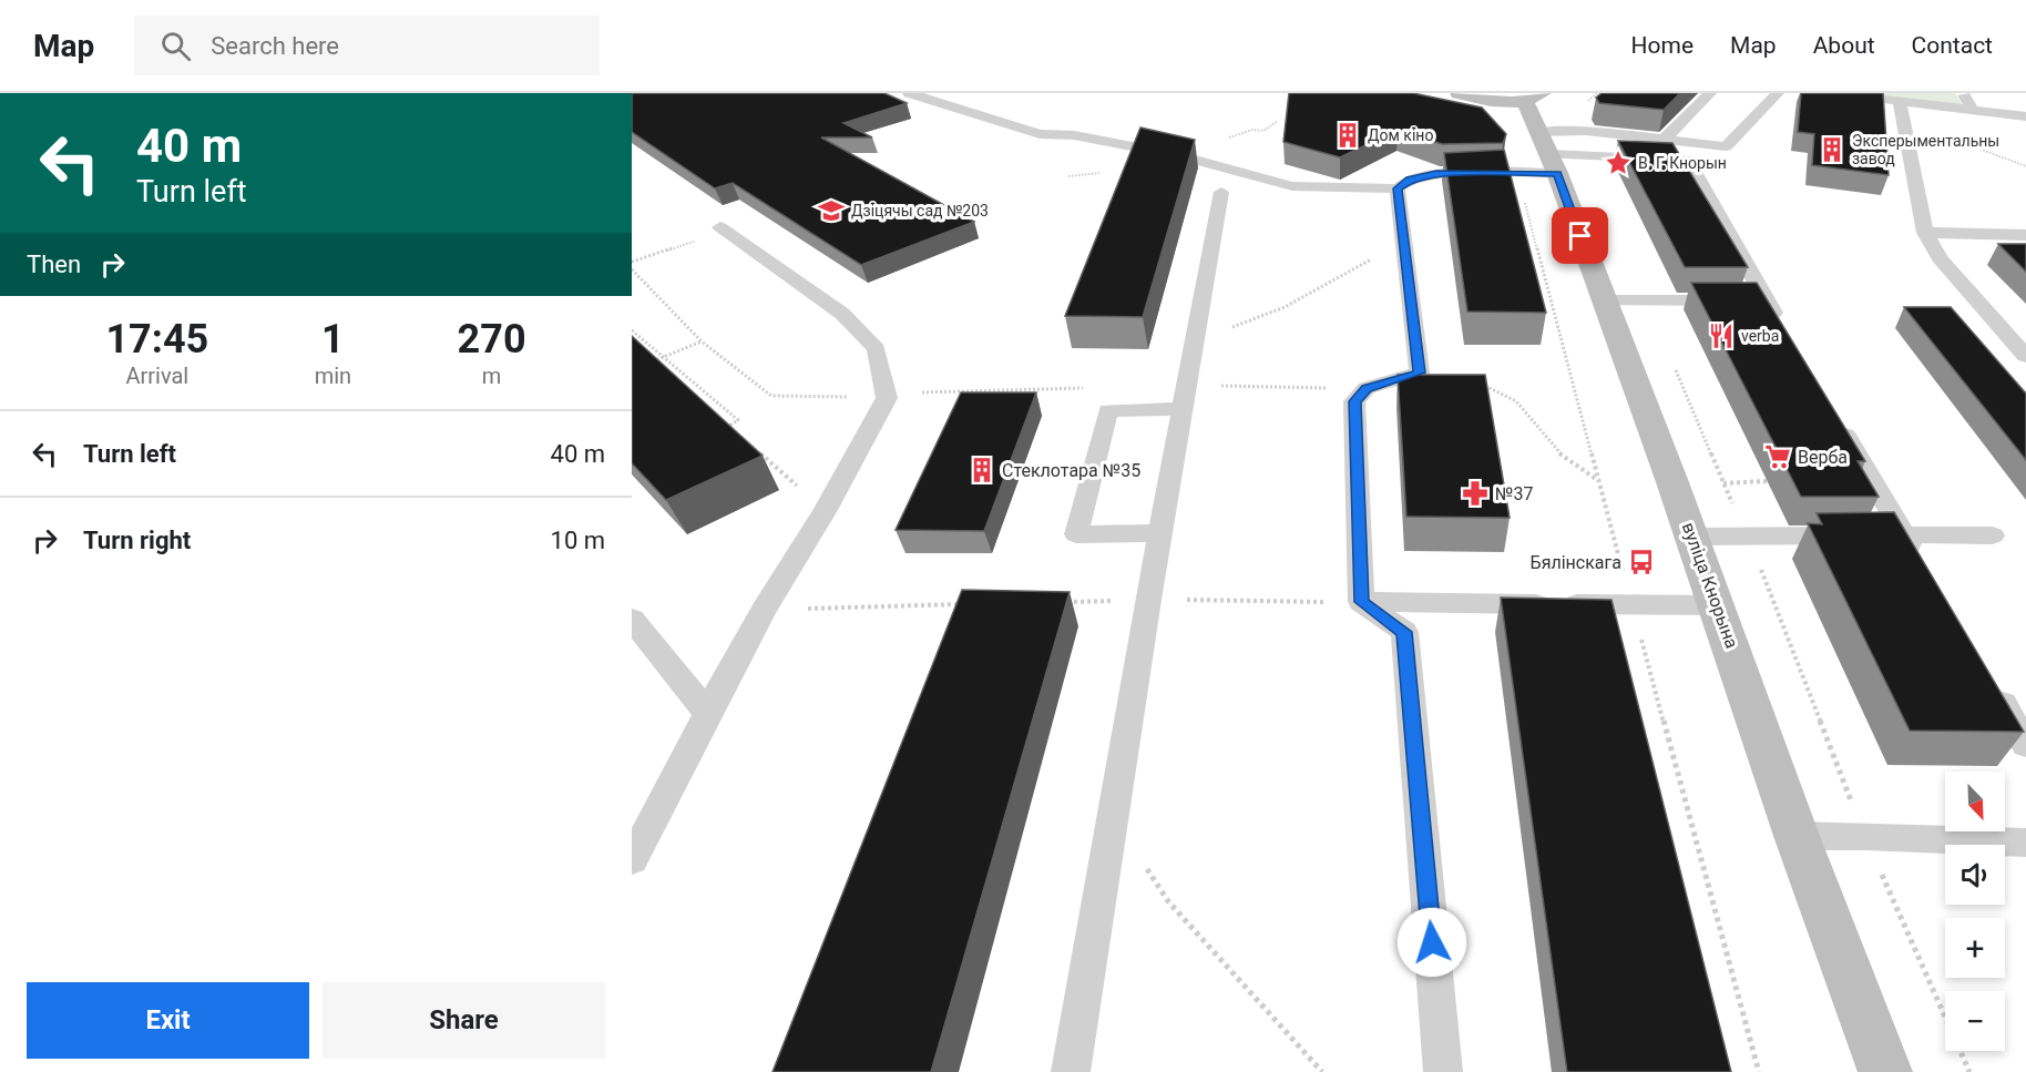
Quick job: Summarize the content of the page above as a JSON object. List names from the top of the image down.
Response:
{
  "streets": {
    "main road": ["вуліца Кнорына"]
  },
  "places": {
    "building": ["Дом кіно", "Эксперыментальны завод", "Стеклотара №35"],
    "place": ["В. Г. Кнорын"],
    "school or university": ["Дзіцячы сад №203"],
    "restaurant": ["verba"],
    "supermarket": ["Верба"],
    "pharmacy": ["№37"],
    "bus stop": ["Бялінскага"]
  },
  "north": "bottom right",
  "page": {
    "header": "Map",
    "search": "Search here",
    "nav": [
      "Home",
      "Map",
      "About",
      "Contact"
    ],
    "turn": ["40 m", "Turn left"],
    "then": "Then",
    "eta": [
      "17:45",
      "Arrival",
      "1",
      "min",
      "270",
      "m"
    ],
    "list": [
      {
        "name": "Turn left",
        "value": "40 m"
      },
      {
        "name": "Turn right",
        "value": "10 m"
      }
    ],
    "map_buttons": ["+", "−"],
    "buttons": ["Exit", "Share"]
  }
}
